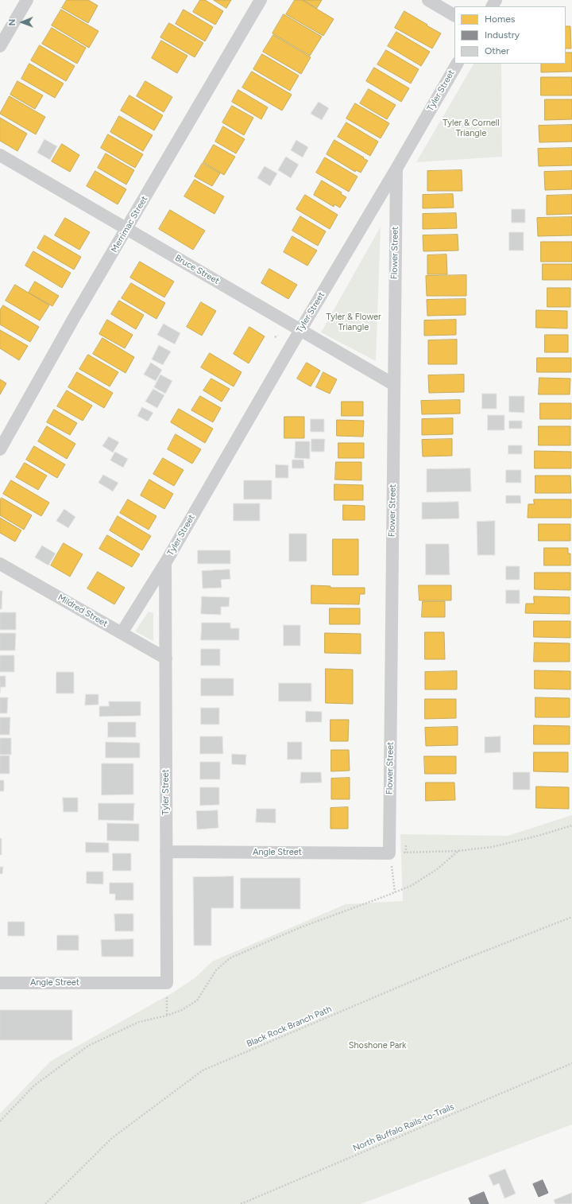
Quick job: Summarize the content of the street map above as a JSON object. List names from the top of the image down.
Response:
{
  "streets": {
    "street": [
      "Tyler Street",
      "Merrimac Street",
      "Flower Street",
      "Bruce Street",
      "Mildred Street",
      "Angle Street"
    ],
    "path": ["Black Rock Branch Path", "North Buffalo Rails-to-Trails"]
  },
  "crossings": [
    ["Tyler Street", "Flower Street"],
    ["Tyler Street", "Bruce Street"],
    ["Tyler Street", "Mildred Street"],
    ["Tyler Street", "Angle Street"],
    ["Merrimac Street", "Bruce Street"],
    ["Flower Street", "Bruce Street"],
    ["Flower Street", "Angle Street"]
  ],
  "parks": ["Tyler & Cornell Triangle", "Tyler & Flower Triangle", "Shoshone Park"],
  "legend": ["Homes", "Industry", "Other"],
  "north": "left"
}
